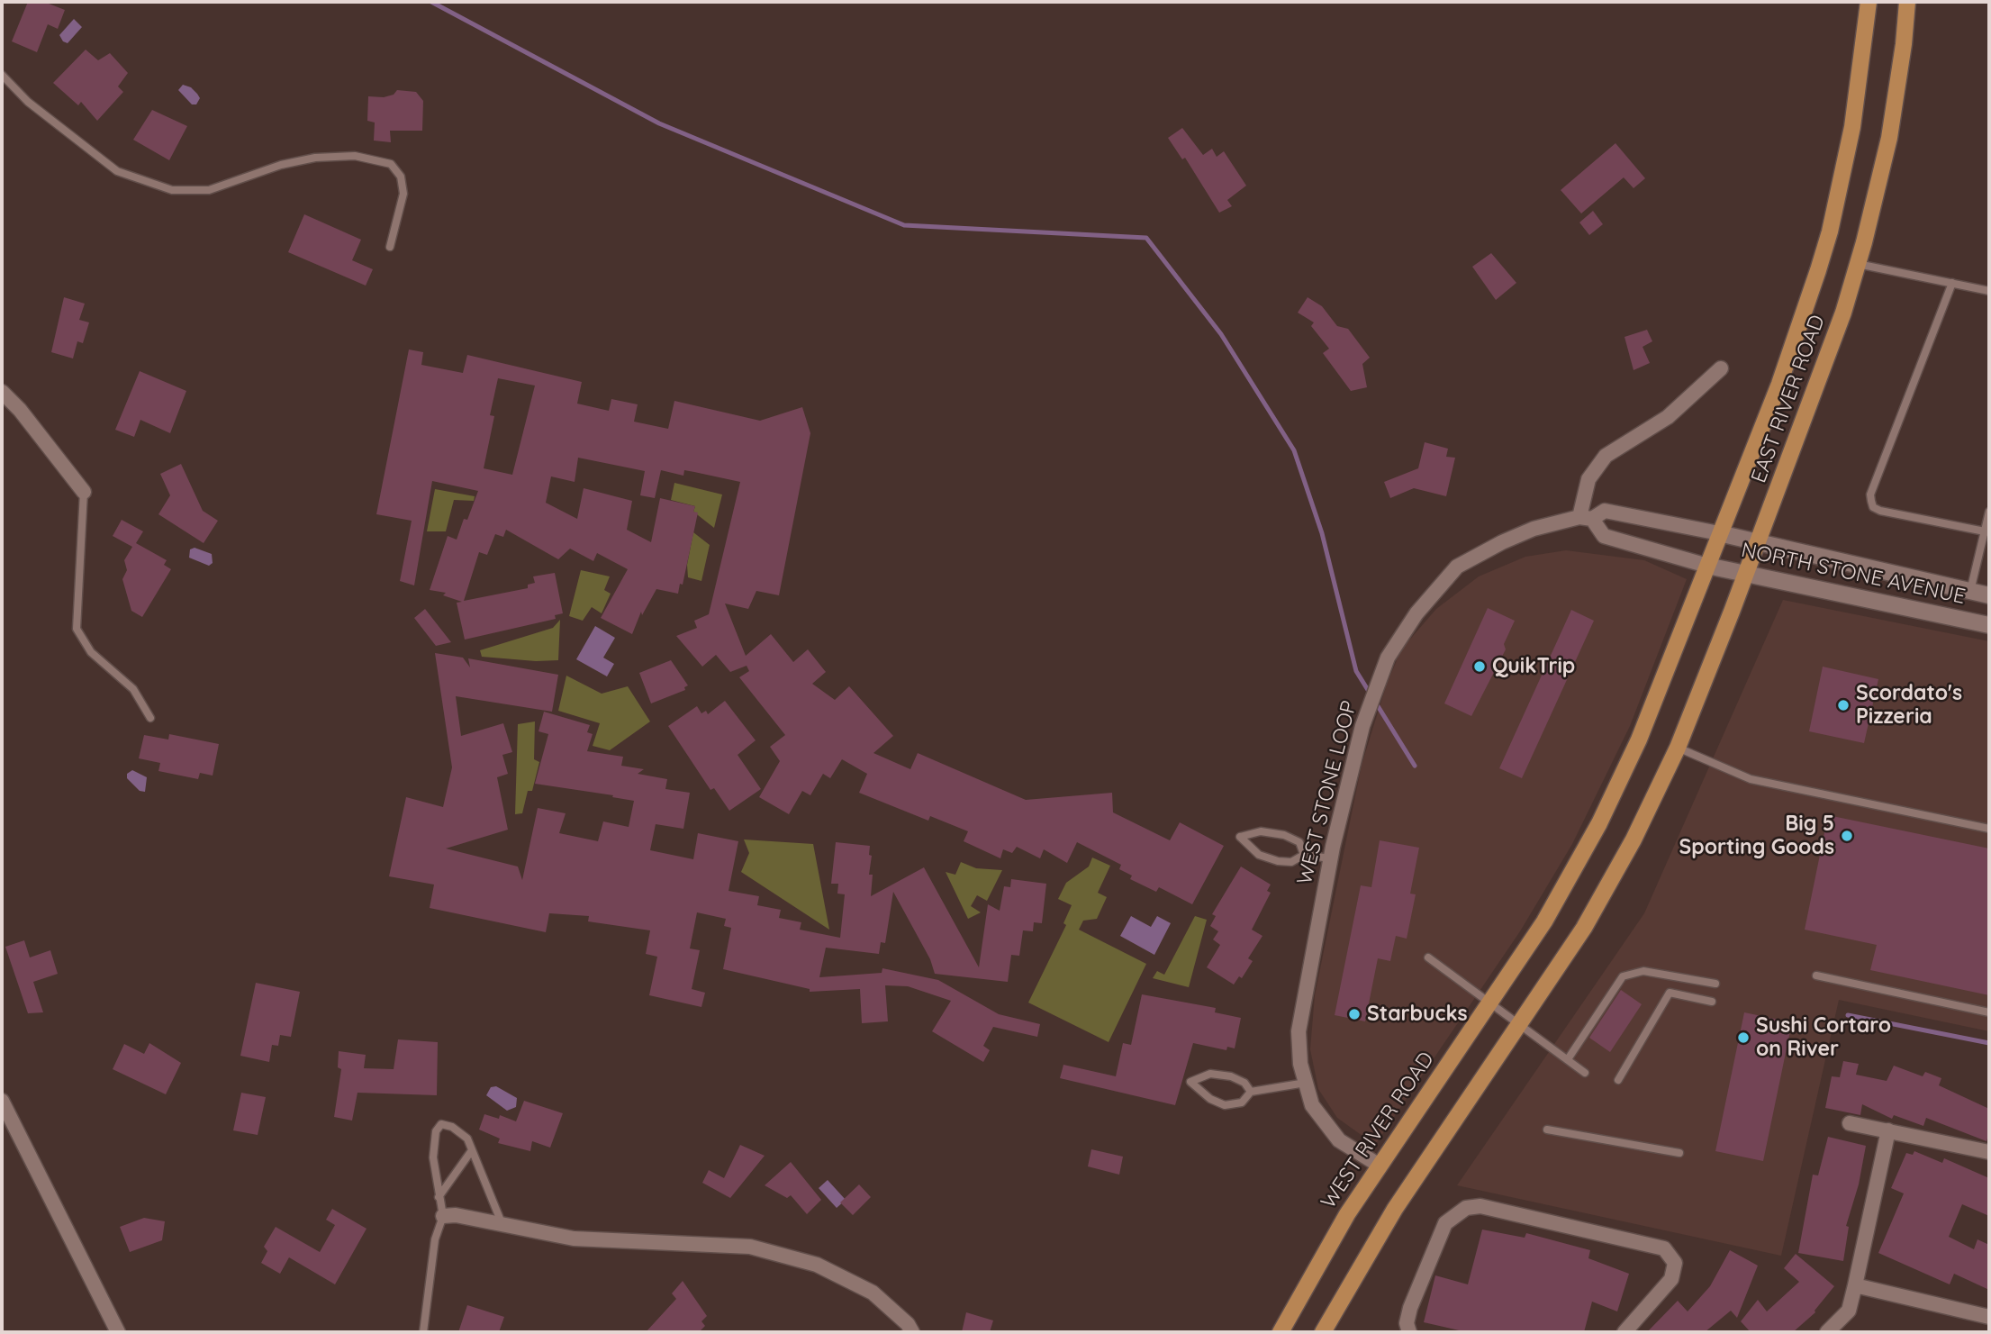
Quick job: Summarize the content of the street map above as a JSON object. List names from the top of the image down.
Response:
{
  "streets": {
    "main road": ["EAST RIVER ROAD", "NORTH STONE AVENUE", "WEST RIVER ROAD"],
    "street": ["WEST STONE LOOP"]
  },
  "crossings": [
    ["EAST RIVER ROAD", "NORTH STONE AVENUE"],
    ["EAST RIVER ROAD", "WEST STONE LOOP"],
    ["EAST RIVER ROAD", "WEST RIVER ROAD"],
    ["NORTH STONE AVENUE", "WEST STONE LOOP"],
    ["WEST STONE LOOP", "WEST RIVER ROAD"]
  ],
  "places": [
    "QuikTrip",
    "Scordato's Pizzeria",
    "Big 5 Sporting Goods",
    "Starbucks",
    "Sushi Cortaro on River"
  ]
}
